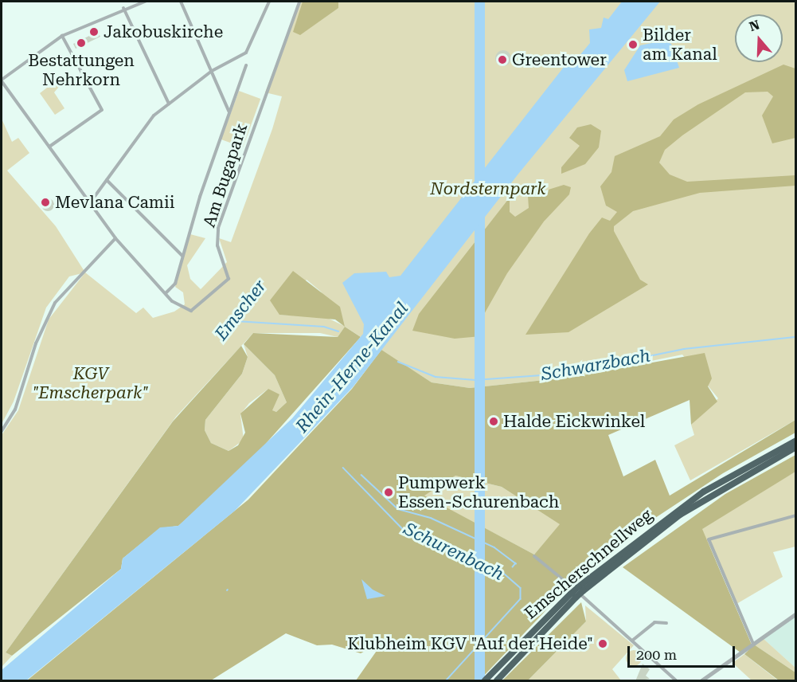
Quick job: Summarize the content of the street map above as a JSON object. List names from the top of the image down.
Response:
{
  "streets": {
    "highway": ["Emscherschnellweg"],
    "street": ["Am Bugapark"]
  },
  "water": [
    "Emscher",
    "Schwarzbach",
    "Rhein-Herne-Kanal",
    "Schurenbach"
  ],
  "parks": ["Nordsternpark", "KGV \"Emscherpark\""],
  "places": [
    "Jakobuskirche",
    "Bestattungen Nehrkorn",
    "Bilder am Kanal",
    "Greentower",
    "Mevlana Camii",
    "Halde Eickwinkel",
    "Pumpwerk Essen-Schurenbach",
    "Klubheim KGV \"Auf der Heide\""
  ],
  "scale_bar": "200 m",
  "north": "top"
}
